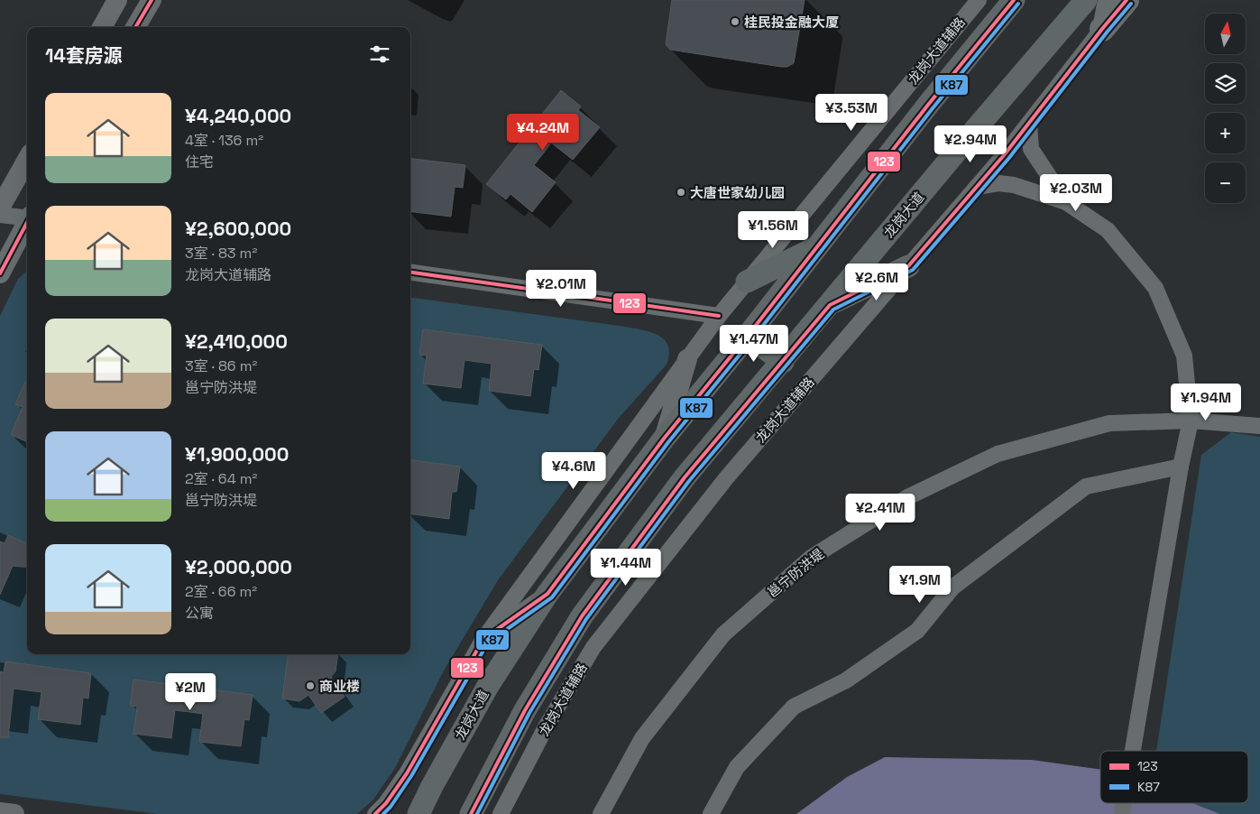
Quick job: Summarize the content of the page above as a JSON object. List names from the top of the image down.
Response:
{
  "streets": {
    "main road": ["龙岗大道"],
    "street": ["龙岗大道辅路", "邕宁防洪堤"]
  },
  "crossings": [
    ["龙岗大道辅路", "龙岗大道"]
  ],
  "places": ["桂民投金融大厦", "大唐世家幼儿园", "商业楼"],
  "lines": ["transit line 123", "transit line K87"],
  "legend": ["123", "K87"],
  "north": "top",
  "page": {
    "map_buttons": ["+", "−"],
    "heading": "14套房源",
    "list": [
      {
        "name": "¥4,240,000",
        "note": "4室 · 136 m² · 住宅"
      },
      {
        "name": "¥2,600,000",
        "note": "3室 · 83 m² · 龙岗大道辅路"
      },
      {
        "name": "¥2,410,000",
        "note": "3室 · 86 m² · 邕宁防洪堤"
      },
      {
        "name": "¥1,900,000",
        "note": "2室 · 64 m² · 邕宁防洪堤"
      },
      {
        "name": "¥2,000,000",
        "note": "2室 · 66 m² · 公寓"
      }
    ],
    "price": [
      "¥3.53M",
      "¥4.24M",
      "¥2.94M",
      "¥2.03M",
      "¥1.56M",
      "¥2.6M",
      "¥2.01M",
      "¥1.47M",
      "¥1.94M",
      "¥4.6M",
      "¥2.41M",
      "¥1.44M",
      "¥1.9M",
      "¥2M"
    ]
  }
}
